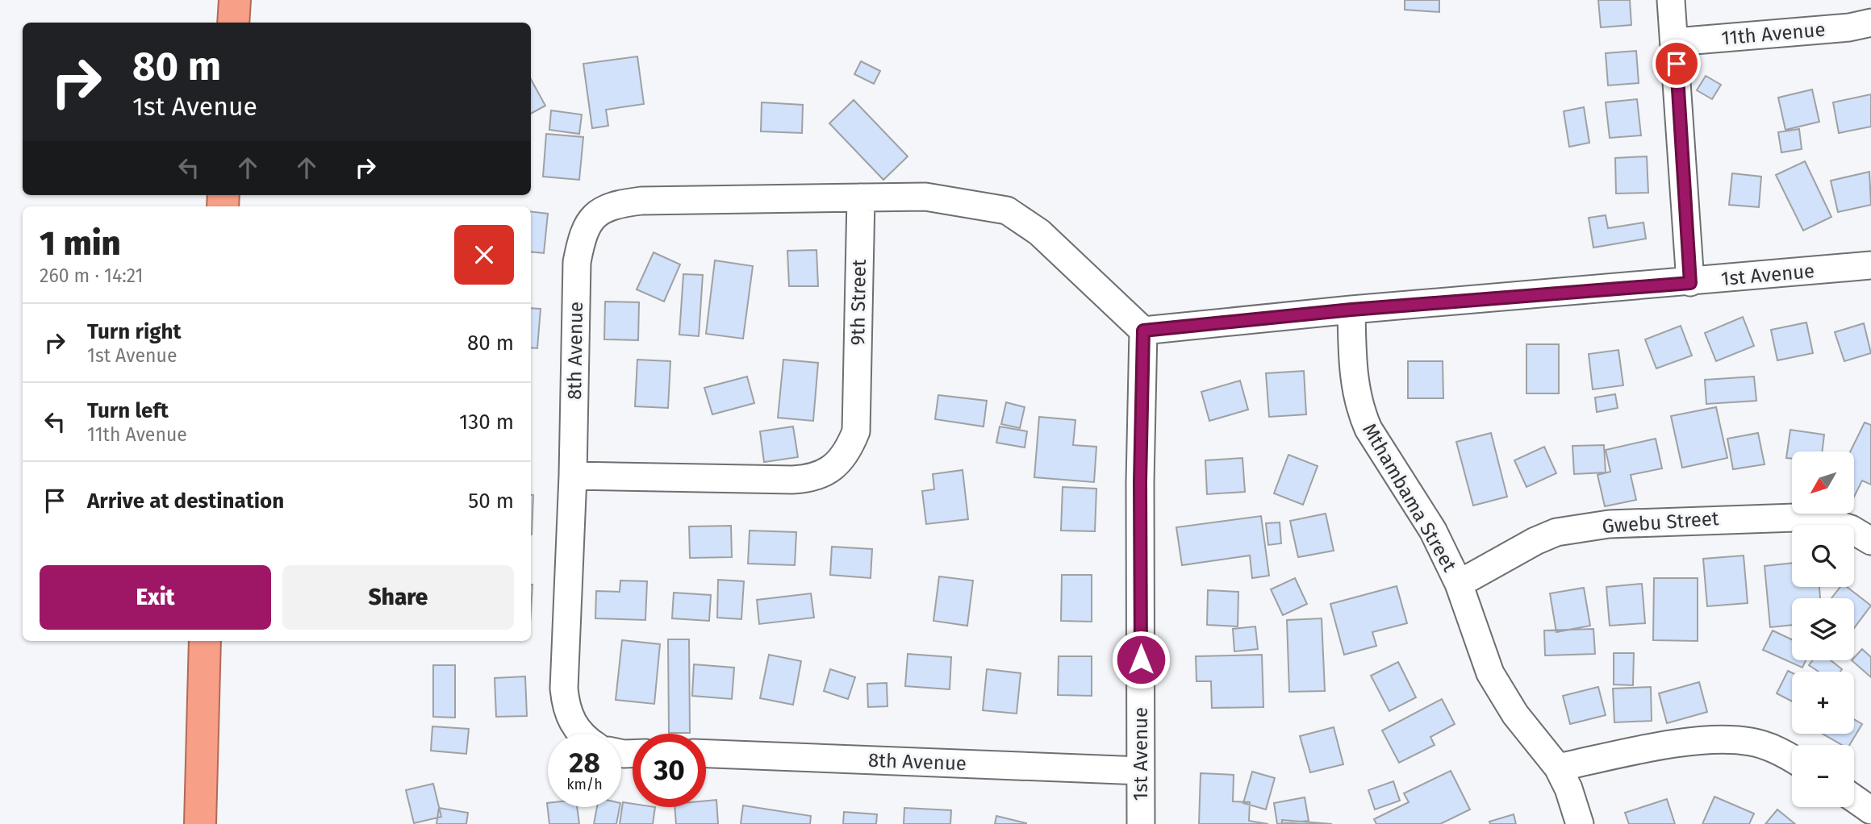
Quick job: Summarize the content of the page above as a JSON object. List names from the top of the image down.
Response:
{
  "streets": {
    "street": [
      "11th Avenue",
      "1st Avenue",
      "9th Street",
      "8th Avenue",
      "Mthambama Street",
      "Gwebu Street"
    ]
  },
  "crossings": [
    ["1st Avenue", "8th Avenue"],
    ["1st Avenue", "Mthambama Street"],
    ["9th Street", "8th Avenue"],
    ["Mthambama Street", "Gwebu Street"]
  ],
  "north": "bottom left",
  "page": {
    "turn": ["80 m", "1st Avenue"],
    "heading": ["1 min", "260 m · 14:21"],
    "list": [
      {
        "name": "Turn right",
        "note": "1st Avenue",
        "value": "80 m"
      },
      {
        "name": "Turn left",
        "note": "11th Avenue",
        "value": "130 m"
      },
      {
        "name": "Arrive at destination",
        "value": "50 m"
      }
    ],
    "map_buttons": ["+", "−"],
    "buttons": ["Exit", "Share"],
    "speed": "28 km/h",
    "limit": "30"
  }
}
